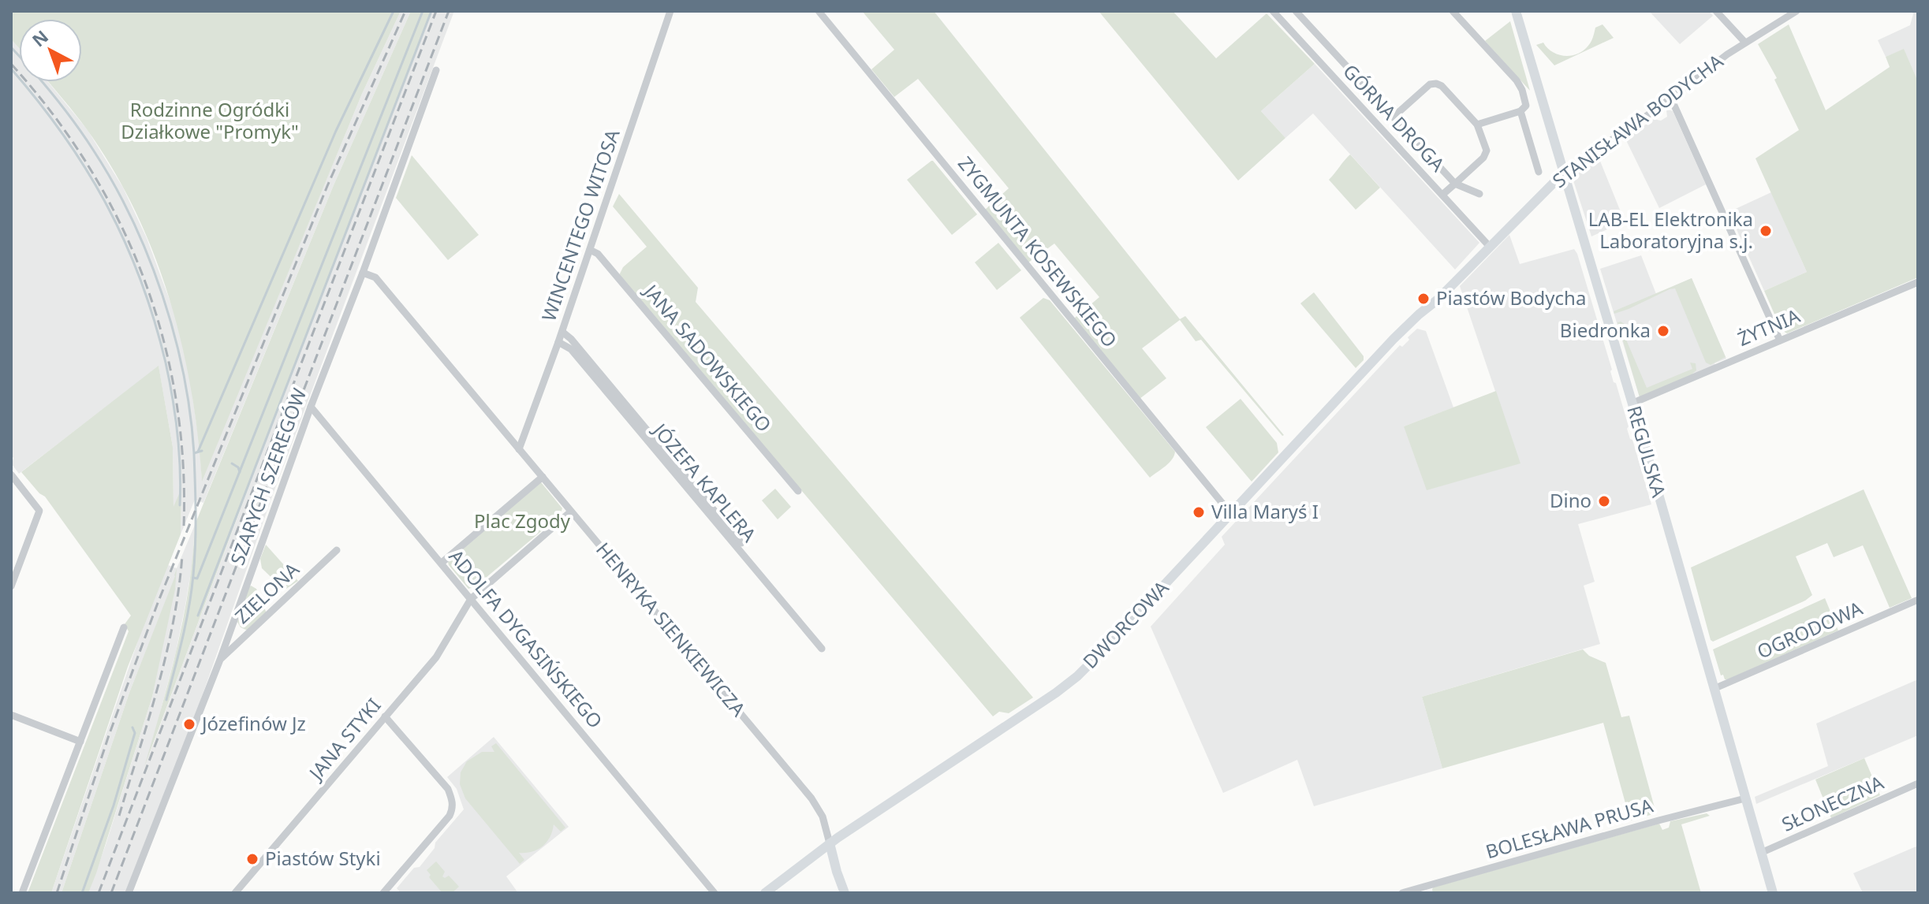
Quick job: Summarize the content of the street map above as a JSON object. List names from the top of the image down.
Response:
{
  "streets": {
    "street": [
      "GÓRNA DROGA",
      "STANISŁAWA BODYCHA",
      "WINCENTEGO WITOSA",
      "ZYGMUNTA KOSEWSKIEGO",
      "ŻYTNIA",
      "JANA SADOWSKIEGO",
      "REGULSKA",
      "SZARYCH SZEREGÓW",
      "JÓZEFA KAPLERA",
      "ZIELONA",
      "DWORCOWA",
      "HENRYKA SIENKIEWICZA",
      "OGRODOWA",
      "ADOLFA DYGASIŃSKIEGO",
      "JANA STYKI",
      "SŁONECZNA",
      "BOLESŁAWA PRUSA"
    ]
  },
  "crossings": [
    ["GÓRNA DROGA", "STANISŁAWA BODYCHA"],
    ["STANISŁAWA BODYCHA", "REGULSKA"],
    ["STANISŁAWA BODYCHA", "DWORCOWA"],
    ["WINCENTEGO WITOSA", "JANA SADOWSKIEGO"],
    ["WINCENTEGO WITOSA", "JÓZEFA KAPLERA"],
    ["WINCENTEGO WITOSA", "HENRYKA SIENKIEWICZA"],
    ["ZYGMUNTA KOSEWSKIEGO", "DWORCOWA"],
    ["ŻYTNIA", "REGULSKA"],
    ["REGULSKA", "OGRODOWA"],
    ["REGULSKA", "SŁONECZNA"],
    ["REGULSKA", "BOLESŁAWA PRUSA"],
    ["SZARYCH SZEREGÓW", "ZIELONA"],
    ["SZARYCH SZEREGÓW", "HENRYKA SIENKIEWICZA"],
    ["SZARYCH SZEREGÓW", "ADOLFA DYGASIŃSKIEGO"],
    ["DWORCOWA", "HENRYKA SIENKIEWICZA"],
    ["ADOLFA DYGASIŃSKIEGO", "JANA STYKI"]
  ],
  "parks": ["Rodzinne Ogródki Działkowe \"Promyk\"", "Plac Zgody"],
  "places": [
    "LAB-EL Elektronika Laboratoryjna s.j.",
    "Piastów Bodycha",
    "Biedronka",
    "Dino",
    "Villa Maryś I",
    "Józefinów Jz",
    "Piastów Styki"
  ],
  "north": "top left"
}
